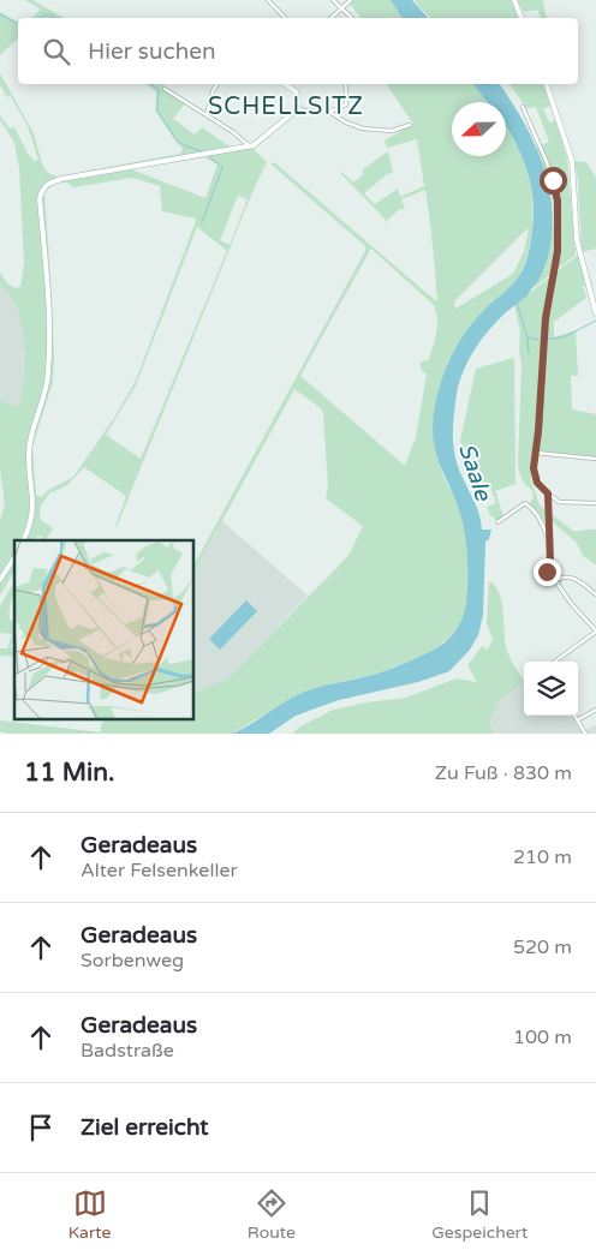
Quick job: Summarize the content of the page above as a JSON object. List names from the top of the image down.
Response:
{
  "districts": ["SCHELLSITZ"],
  "water": ["Saale"],
  "north": "left",
  "page": {
    "search": "Hier suchen",
    "heading": ["11 Min.", "Zu Fuß · 830 m"],
    "list": [
      ["Geradeaus", "Alter Felsenkeller", "210 m"],
      ["Geradeaus", "Sorbenweg", "520 m"],
      ["Geradeaus", "Badstraße", "100 m"],
      "Ziel erreicht"
    ],
    "nav": ["Karte", "Route", "Gespeichert"]
  }
}
